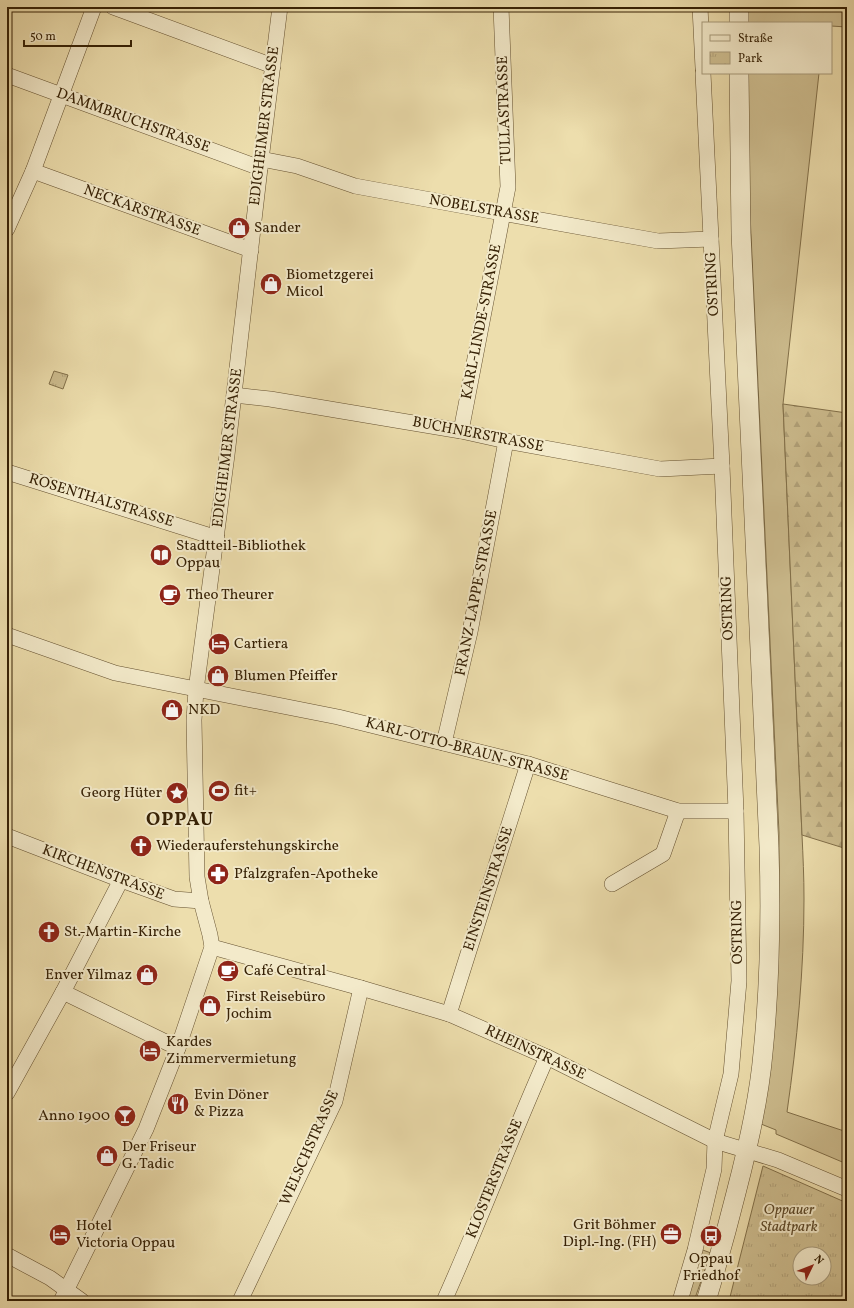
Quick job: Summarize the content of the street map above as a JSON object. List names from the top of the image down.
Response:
{
  "streets": {
    "street": [
      "TULLASTRASSE",
      "DAMMBRUCHSTRASSE",
      "EDIGHEIMER STRASSE",
      "NOBELSTRASSE",
      "NECKARSTRASSE",
      "OSTRING",
      "KARL-LINDE-STRASSE",
      "BUCHNERSTRASSE",
      "ROSENTHALSTRASSE",
      "FRANZ-LAPPE-STRASSE",
      "KARL-OTTO-BRAUN-STRASSE",
      "KIRCHENSTRASSE",
      "EINSTEINSTRASSE",
      "RHEINSTRASSE",
      "WELSCHSTRASSE",
      "KLOSTERSTRASSE"
    ]
  },
  "crossings": [
    ["TULLASTRASSE", "NOBELSTRASSE"],
    ["TULLASTRASSE", "KARL-LINDE-STRASSE"],
    ["DAMMBRUCHSTRASSE", "EDIGHEIMER STRASSE"],
    ["DAMMBRUCHSTRASSE", "NOBELSTRASSE"],
    ["EDIGHEIMER STRASSE", "NOBELSTRASSE"],
    ["EDIGHEIMER STRASSE", "NECKARSTRASSE"],
    ["EDIGHEIMER STRASSE", "BUCHNERSTRASSE"],
    ["EDIGHEIMER STRASSE", "ROSENTHALSTRASSE"],
    ["EDIGHEIMER STRASSE", "KARL-OTTO-BRAUN-STRASSE"],
    ["EDIGHEIMER STRASSE", "KIRCHENSTRASSE"],
    ["EDIGHEIMER STRASSE", "RHEINSTRASSE"],
    ["NOBELSTRASSE", "OSTRING"],
    ["NOBELSTRASSE", "KARL-LINDE-STRASSE"],
    ["OSTRING", "BUCHNERSTRASSE"],
    ["OSTRING", "KARL-OTTO-BRAUN-STRASSE"],
    ["OSTRING", "RHEINSTRASSE"],
    ["KARL-LINDE-STRASSE", "BUCHNERSTRASSE"],
    ["BUCHNERSTRASSE", "FRANZ-LAPPE-STRASSE"],
    ["FRANZ-LAPPE-STRASSE", "KARL-OTTO-BRAUN-STRASSE"],
    ["KARL-OTTO-BRAUN-STRASSE", "EINSTEINSTRASSE"],
    ["EINSTEINSTRASSE", "RHEINSTRASSE"],
    ["RHEINSTRASSE", "WELSCHSTRASSE"],
    ["RHEINSTRASSE", "KLOSTERSTRASSE"]
  ],
  "districts": ["OPPAU"],
  "parks": ["Oppauer Stadtpark"],
  "places": {
    "shop": [
      "Sander",
      "Biometzgerei Micol",
      "Blumen Pfeiffer",
      "NKD",
      "Enver Yilmaz",
      "First Reisebüro Jochim",
      "Der Friseur G. Tadic"
    ],
    "library": ["Stadtteil-Bibliothek Oppau"],
    "cafe": ["Theo Theurer", "Café Central"],
    "hotel": ["Cartiera", "Kardes Zimmervermietung", "Hotel Victoria Oppau"],
    "sports": ["fit+"],
    "place": ["Georg Hüter"],
    "church": ["Wiederauferstehungskirche", "St.-Martin-Kirche"],
    "pharmacy": ["Pfalzgrafen-Apotheke"],
    "restaurant": ["Evin Döner & Pizza"],
    "bar": ["Anno 1900"],
    "office": ["Grit Böhmer Dipl.-Ing. (FH)"],
    "bus stop": ["Oppau Friedhof"]
  },
  "legend": ["Straße", "Park"],
  "scale_bar": "50 m",
  "north": "top right"
}
